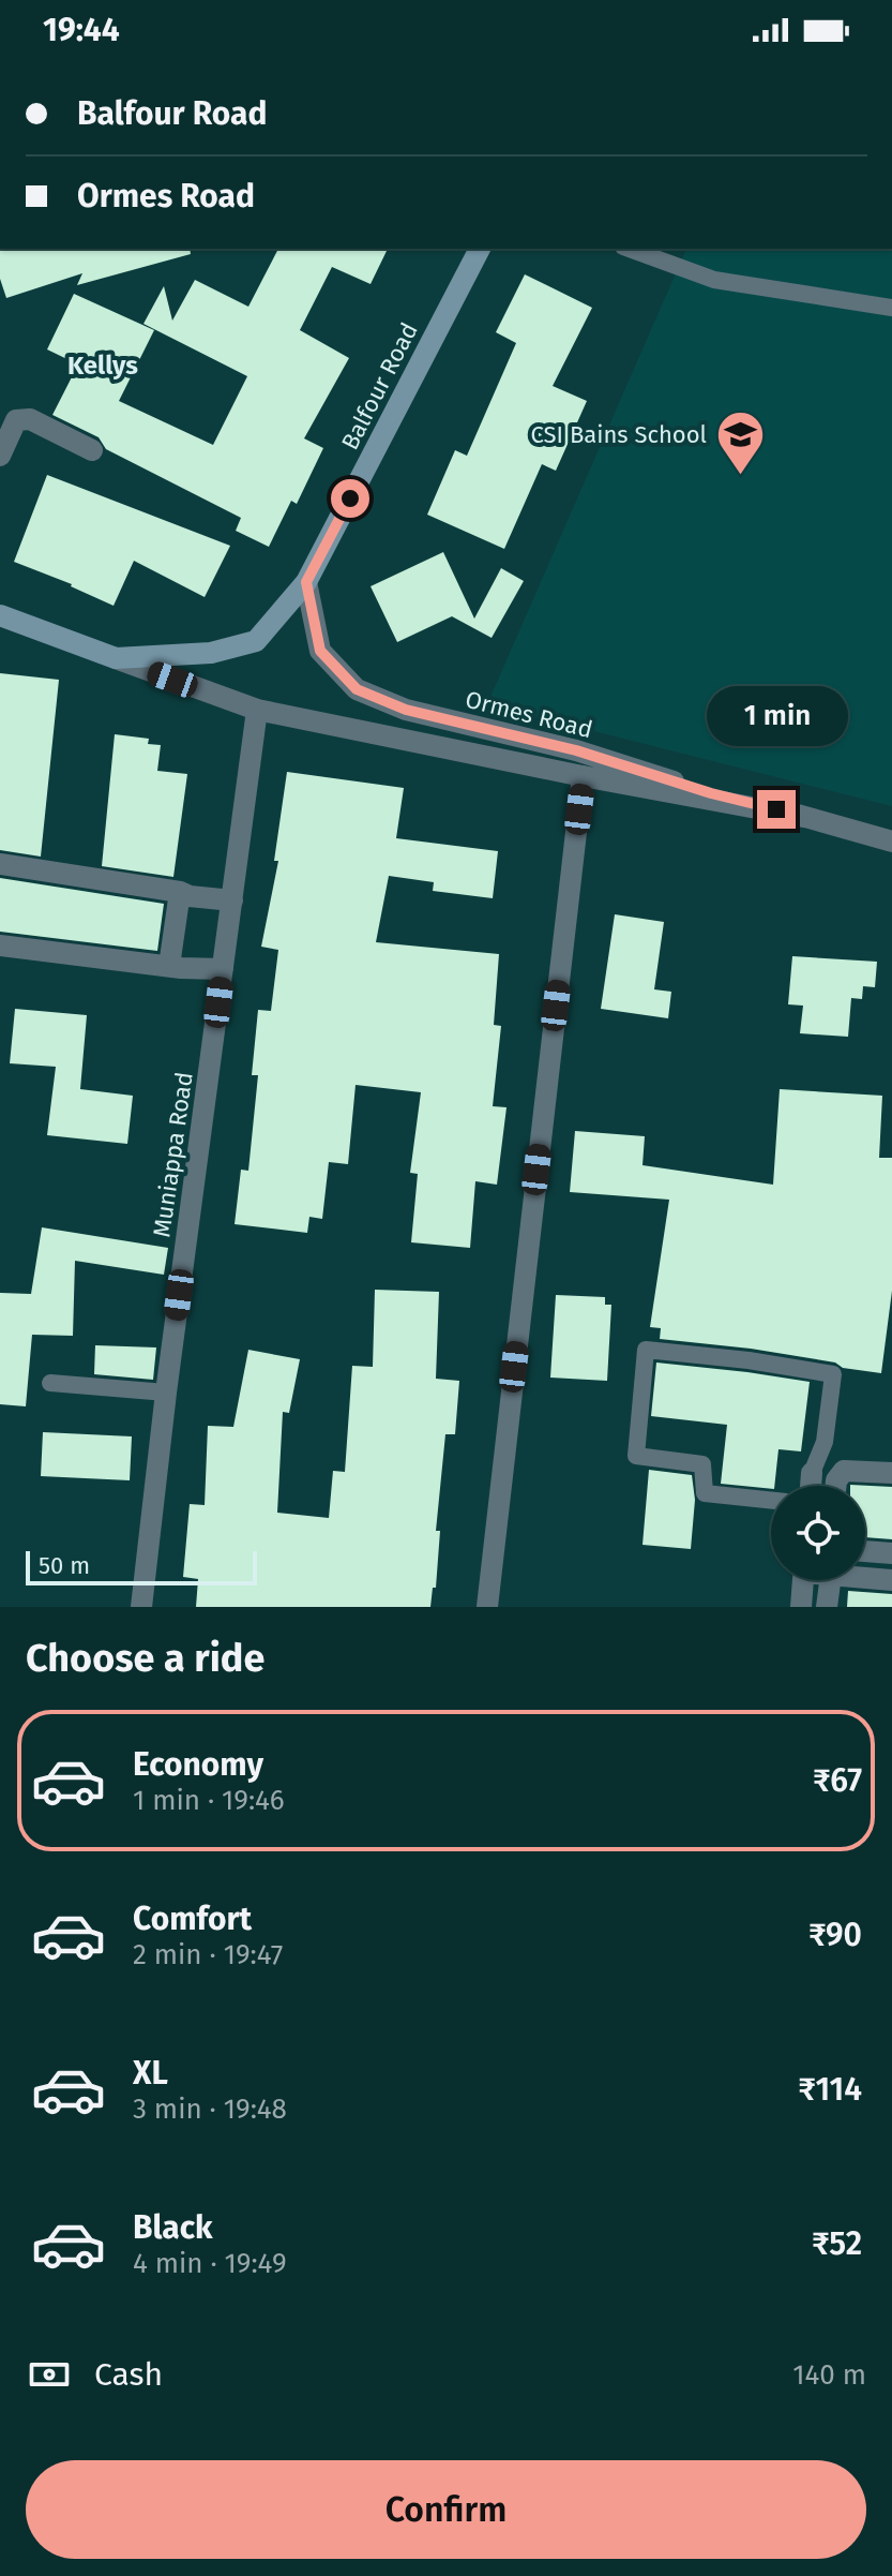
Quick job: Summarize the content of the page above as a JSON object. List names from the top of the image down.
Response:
{
  "streets": {
    "main road": ["Balfour Road"],
    "street": ["Ormes Road", "Muniappa Road"]
  },
  "crossings": [
    ["Balfour Road", "Ormes Road"],
    ["Ormes Road", "Muniappa Road"]
  ],
  "districts": ["Kellys"],
  "places": {
    "school or university": ["CSI Bains School"]
  },
  "scale_bar": "50 m",
  "page": {
    "status": "19:44",
    "banner": ["Balfour Road", "Ormes Road"],
    "bubble": "1 min",
    "scale": "50 m",
    "heading": "Choose a ride",
    "list": [
      {
        "name": "Economy",
        "note": "1 min · 19:46",
        "value": "₹67"
      },
      {
        "name": "Comfort",
        "note": "2 min · 19:47",
        "value": "₹90"
      },
      {
        "name": "XL",
        "note": "3 min · 19:48",
        "value": "₹114"
      },
      {
        "name": "Black",
        "note": "4 min · 19:49",
        "value": "₹52"
      }
    ],
    "pay": ["Cash", "140 m"],
    "buttons": "Confirm"
  }
}
